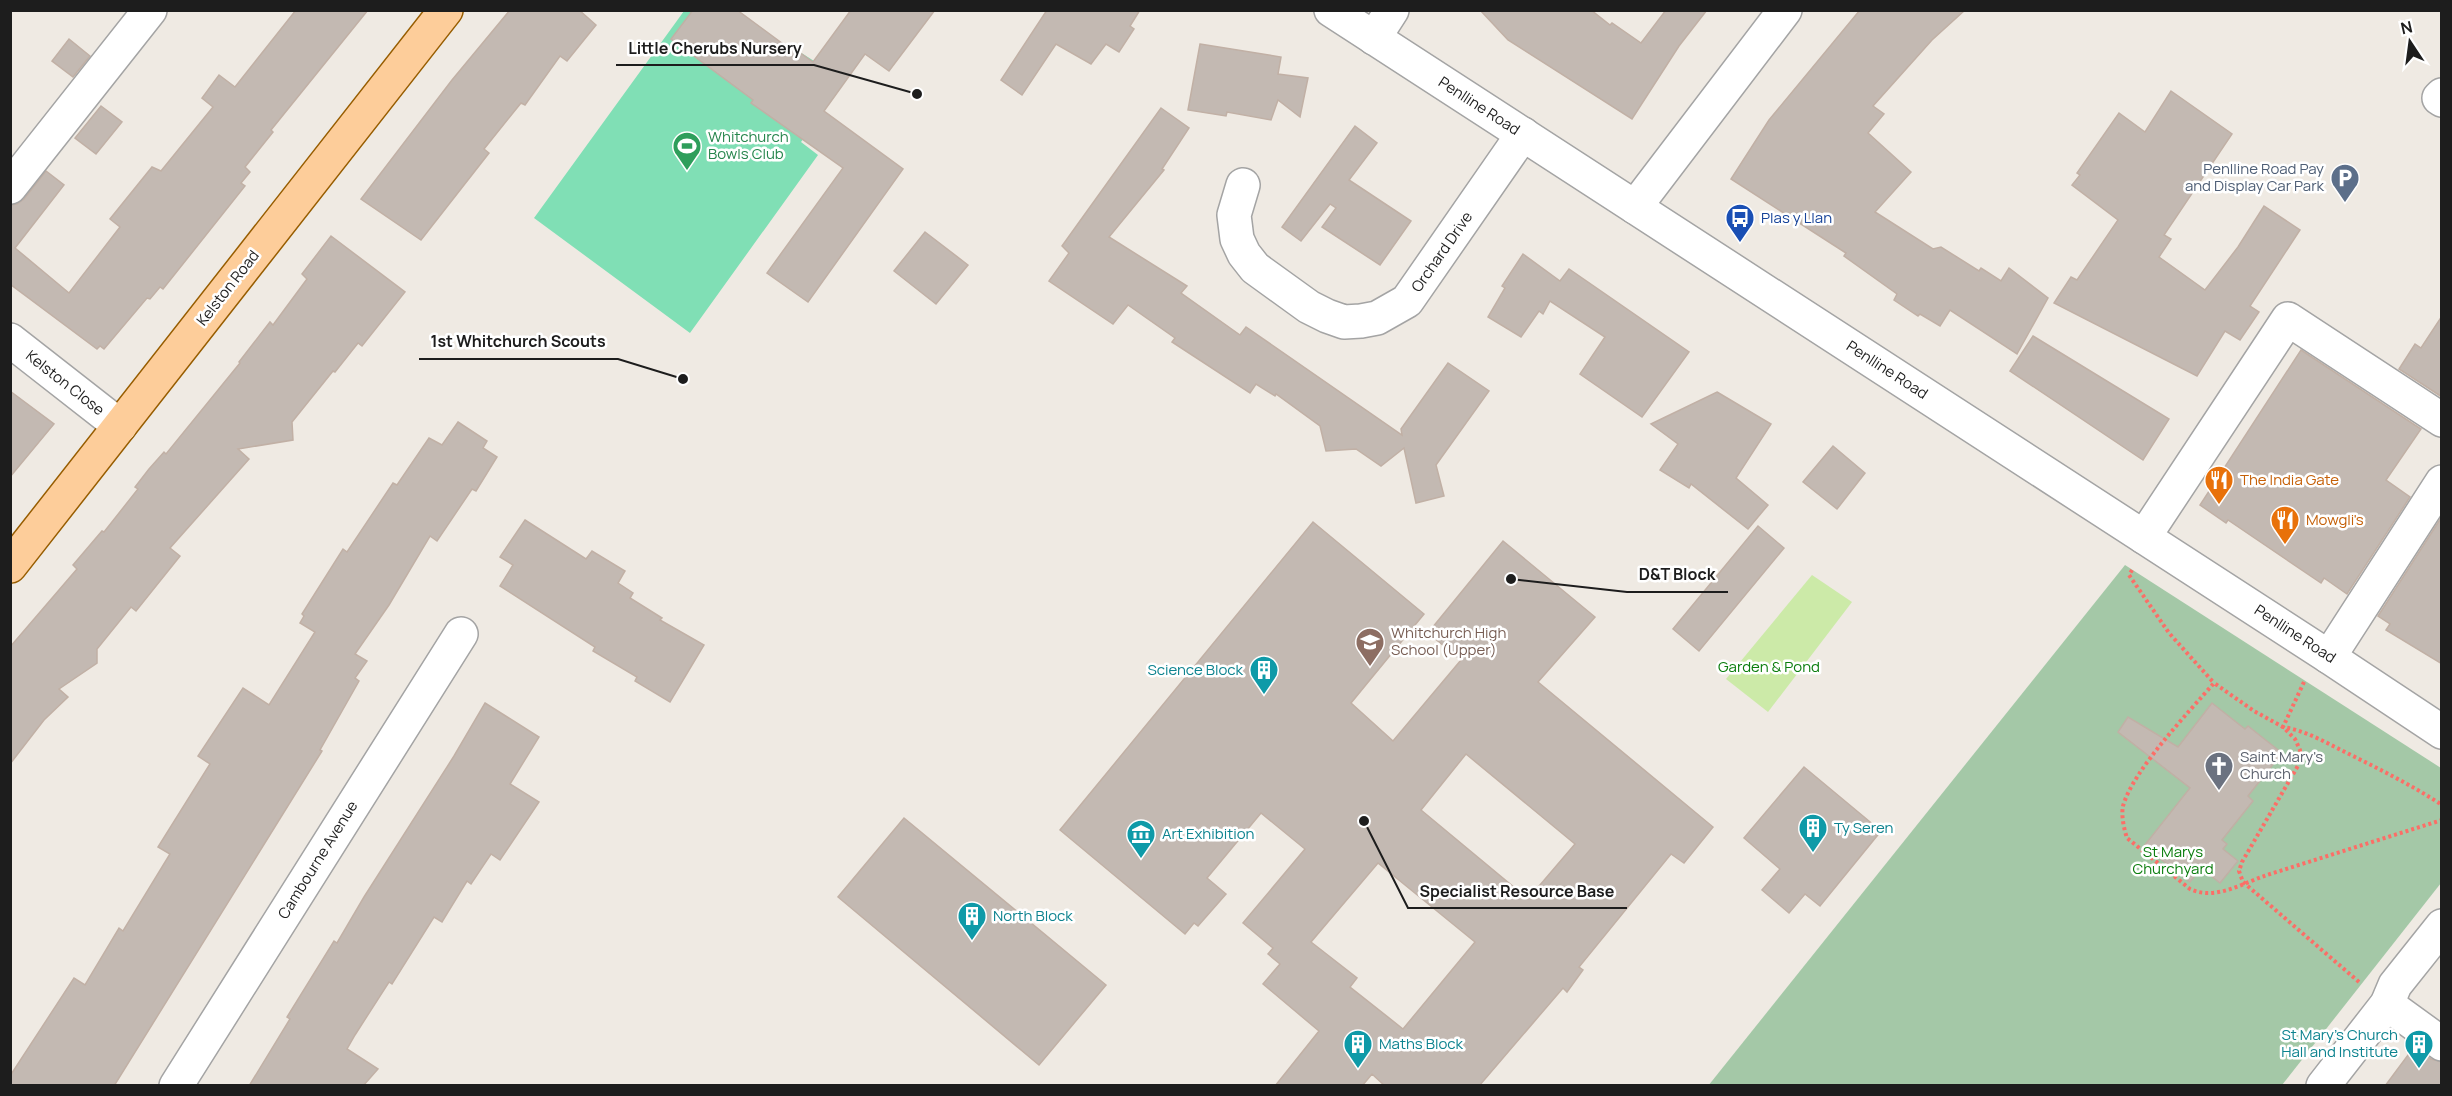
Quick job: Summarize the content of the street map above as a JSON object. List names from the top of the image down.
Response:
{
  "streets": {
    "main road": ["Kelston Road"],
    "street": [
      "Penlline Road",
      "Orchard Drive",
      "Kelston Close",
      "Cambourne Avenue"
    ]
  },
  "crossings": [
    ["Penlline Road", "Orchard Drive"],
    ["Kelston Road", "Kelston Close"]
  ],
  "parks": ["Garden & Pond", "St Marys Churchyard"],
  "places": {
    "other": [
      "Little Cherubs Nursery",
      "1st Whitchurch Scouts",
      "D&T Block",
      "Specialist Resource Base"
    ],
    "sports": ["Whitchurch Bowls Club"],
    "parking": ["Penlline Road Pay and Display Car Park"],
    "bus stop": ["Plas y Llan"],
    "restaurant": ["The India Gate", "Mowgli's"],
    "school or university": ["Whitchurch High School (Upper)"],
    "building": [
      "Science Block",
      "Ty Seren",
      "North Block",
      "Maths Block",
      "St Mary's Church Hall and Institute"
    ],
    "church": ["Saint Mary's Church"],
    "museum": ["Art Exhibition"]
  },
  "north": "top"
}
